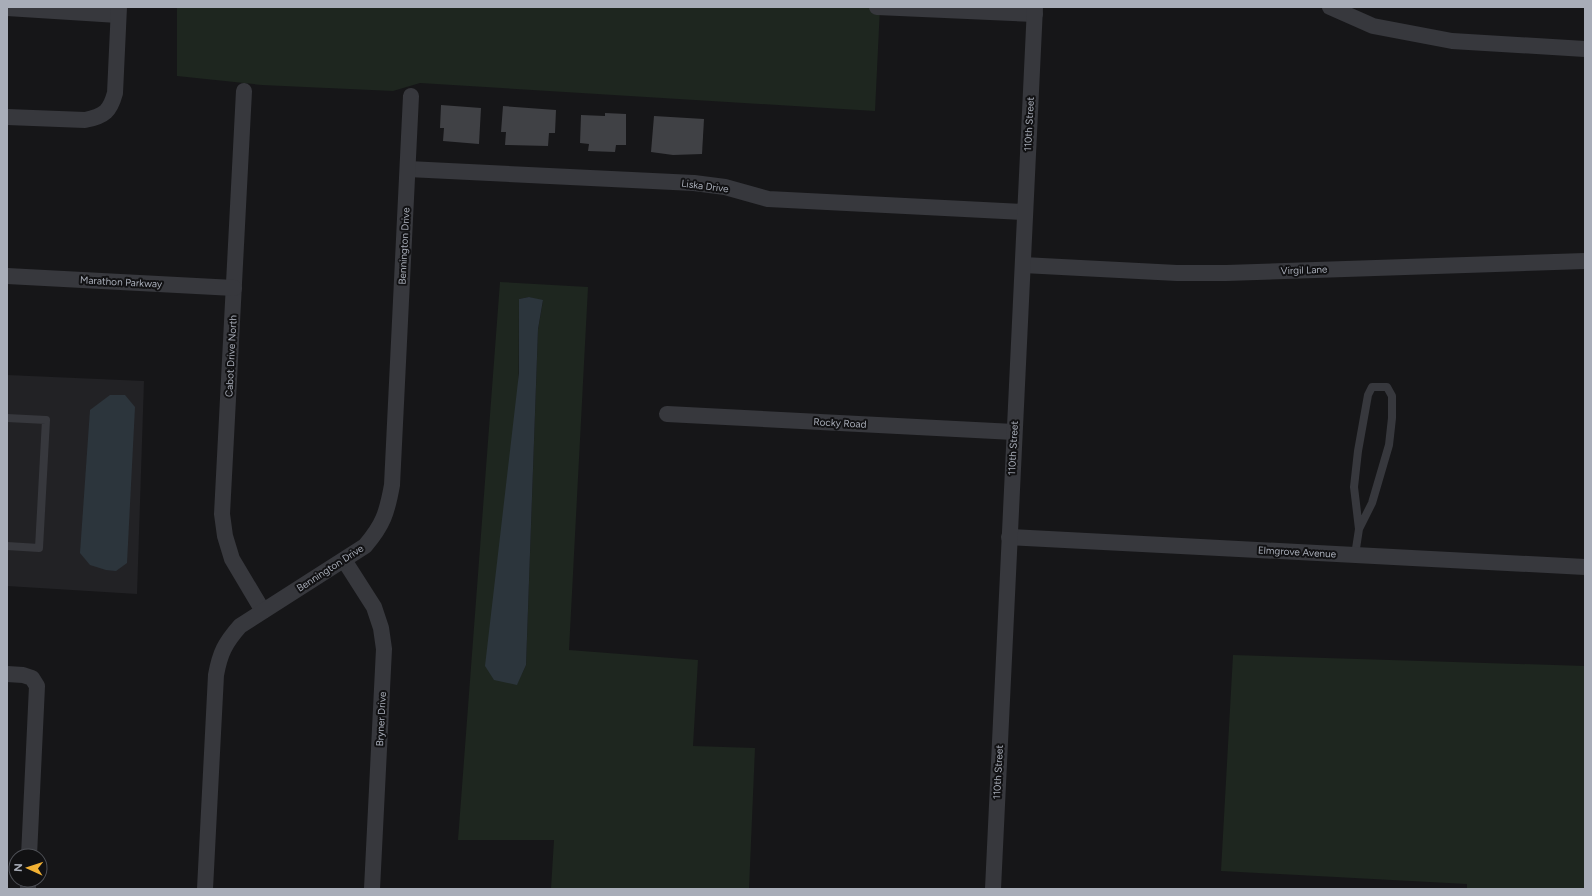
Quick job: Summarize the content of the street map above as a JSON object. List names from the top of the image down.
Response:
{
  "streets": {
    "street": [
      "110th Street",
      "Liska Drive",
      "Bennington Drive",
      "Virgil Lane",
      "Marathon Parkway",
      "Cabot Drive North",
      "Rocky Road",
      "Elmgrove Avenue",
      "Bryner Drive"
    ]
  },
  "crossings": [
    ["110th Street", "Liska Drive"],
    ["110th Street", "Virgil Lane"],
    ["110th Street", "Rocky Road"],
    ["110th Street", "Elmgrove Avenue"],
    ["Liska Drive", "Bennington Drive"],
    ["Bennington Drive", "Cabot Drive North"],
    ["Bennington Drive", "Bryner Drive"],
    ["Marathon Parkway", "Cabot Drive North"]
  ],
  "north": "left"
}
